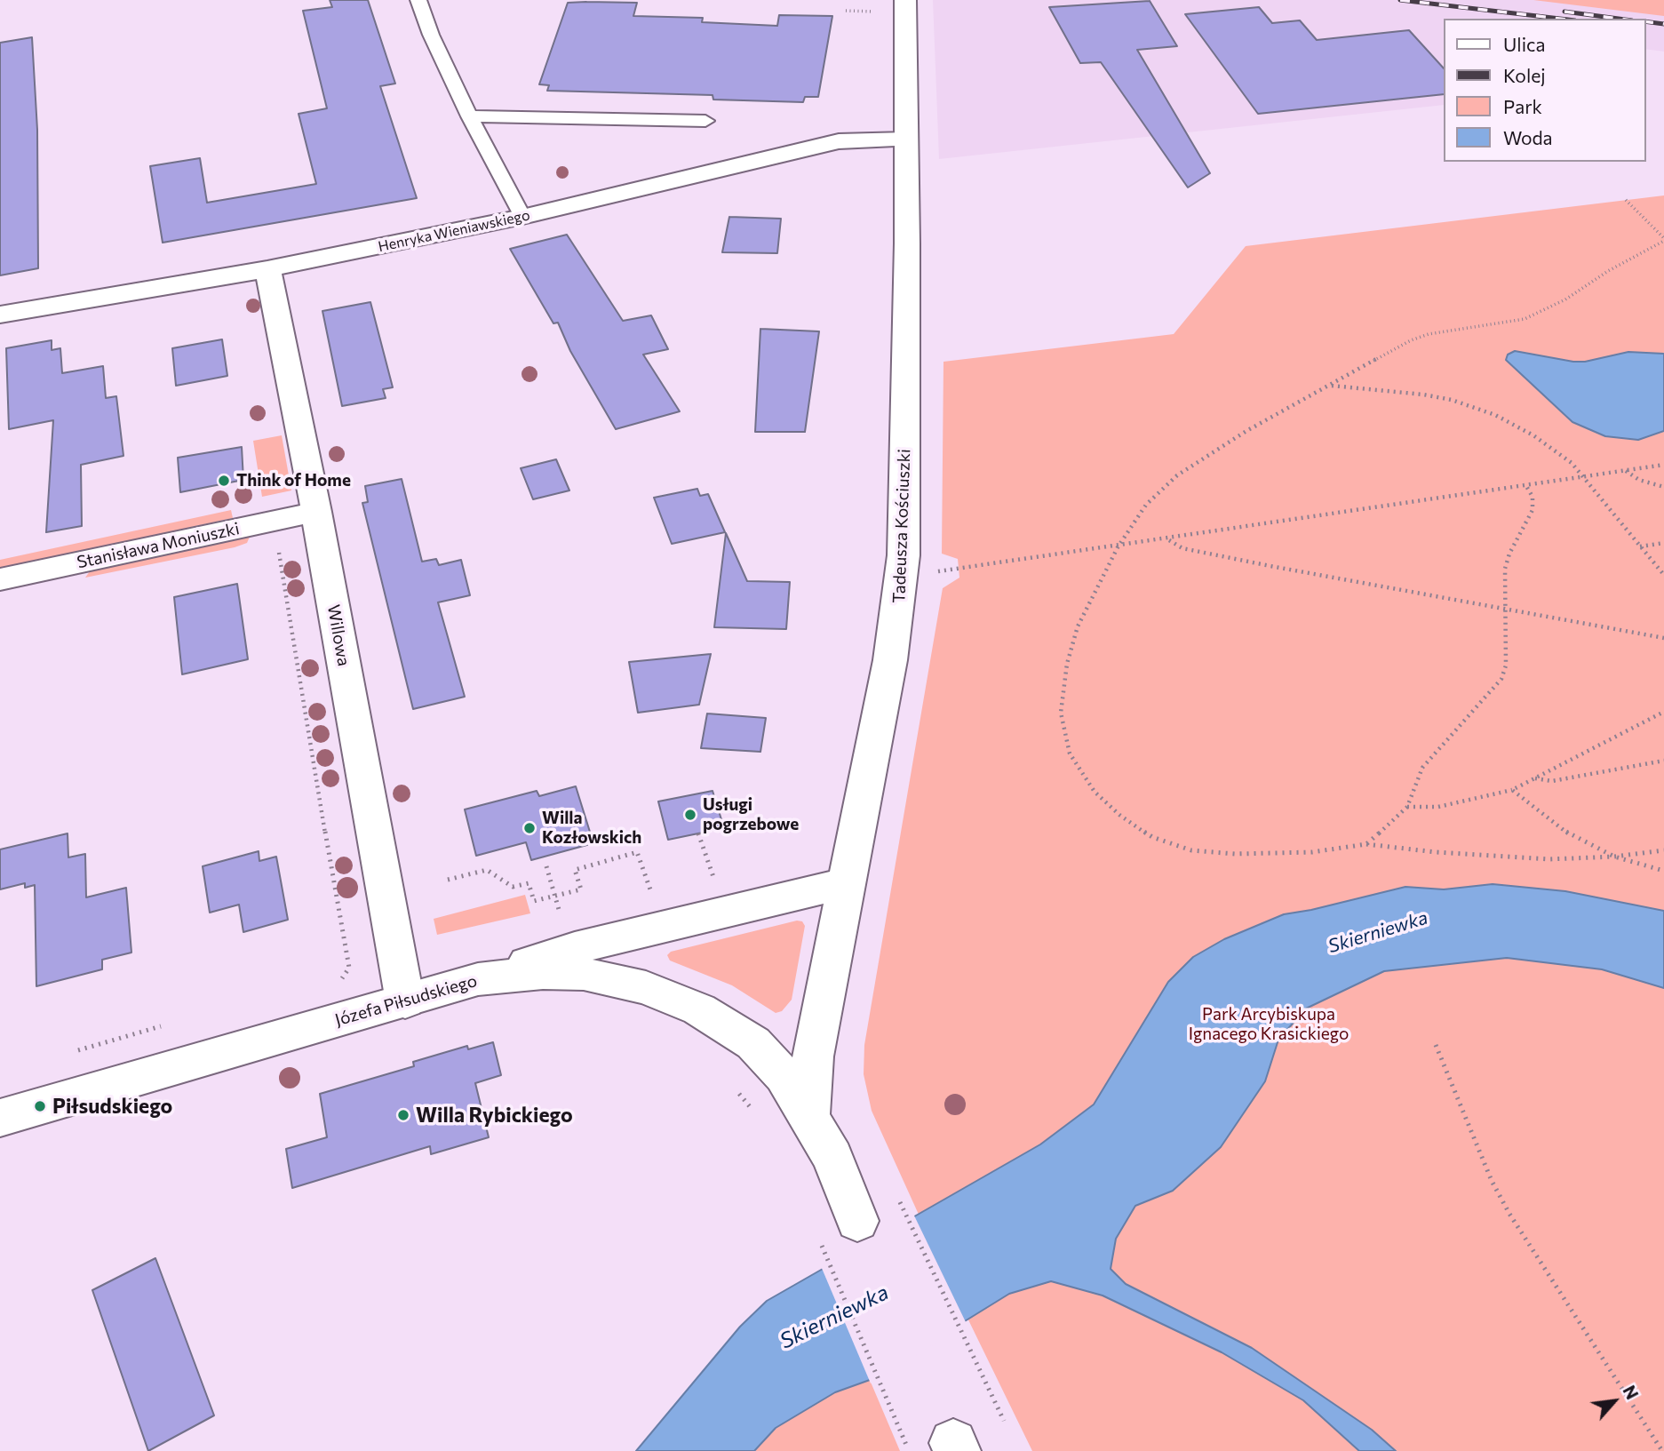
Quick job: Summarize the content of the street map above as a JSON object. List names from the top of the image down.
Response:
{
  "streets": {
    "street": [
      "Henryka Wieniawskiego",
      "Tadeusza Kościuszki",
      "Stanisława Moniuszki",
      "Willowa",
      "Józefa Piłsudskiego"
    ]
  },
  "crossings": [
    ["Henryka Wieniawskiego", "Tadeusza Kościuszki"],
    ["Henryka Wieniawskiego", "Willowa"],
    ["Tadeusza Kościuszki", "Józefa Piłsudskiego"],
    ["Stanisława Moniuszki", "Willowa"],
    ["Willowa", "Józefa Piłsudskiego"]
  ],
  "water": ["Skierniewka"],
  "parks": ["Park Arcybiskupa Ignacego Krasickiego"],
  "places": [
    "Think of Home",
    "Usługi pogrzebowe",
    "Willa Kozłowskich",
    "Piłsudskiego",
    "Willa Rybickiego"
  ],
  "legend": [
    "Ulica",
    "Kolej",
    "Park",
    "Woda"
  ],
  "north": "top right"
}
